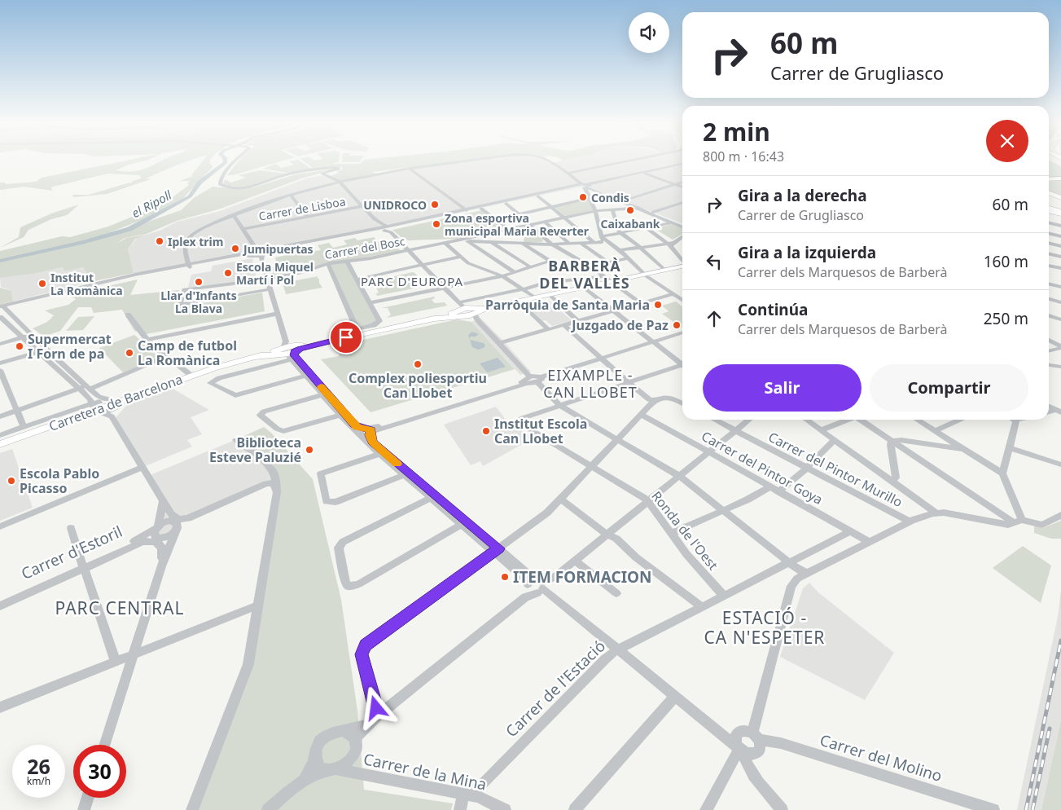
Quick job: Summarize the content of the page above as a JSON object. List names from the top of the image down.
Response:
{
  "streets": {
    "main road": ["Carretera de Barcelona"],
    "street": [
      "Carrer de Lisboa",
      "Carrer del Bosc",
      "Carrer del Pintor Goya",
      "Carrer del Pintor Murillo",
      "Ronda de l'Oest",
      "Carrer d'Estoril",
      "Carrer de l'Estació",
      "Carrer del Molino",
      "Carrer de la Mina"
    ]
  },
  "crossings": [
    ["Carrer del Pintor Goya", "Carrer de l'Estació"],
    ["Ronda de l'Oest", "Carrer de l'Estació"],
    ["Carrer de l'Estació", "Carrer de la Mina"]
  ],
  "districts": [
    "BARBERÀ DEL VALLÈS",
    "PARC D'EUROPA",
    "EIXAMPLE - CAN LLOBET",
    "PARC CENTRAL",
    "ESTACIÓ - CA N'ESPETER"
  ],
  "water": ["el Ripoll"],
  "places": [
    "Condis",
    "UNIDROCO",
    "Caixabank",
    "Zona esportiva municipal Maria Reverter",
    "Iplex trim",
    "Jumipuertas",
    "Escola Miquel Martí i Pol",
    "Llar d'Infants La Blava",
    "Institut La Romànica",
    "Parròquia de Santa Maria",
    "Juzgado de Paz",
    "Supermercat I Forn de pa",
    "Camp de futbol La Romànica",
    "Complex poliesportiu Can Llobet",
    "Institut Escola Can Llobet",
    "Biblioteca Esteve Paluzié",
    "Escola Pablo Picasso",
    "ITEM FORMACION"
  ],
  "page": {
    "turn": ["60 m", "Carrer de Grugliasco"],
    "heading": ["2 min", "800 m · 16:43"],
    "list": [
      {
        "name": "Gira a la derecha",
        "note": "Carrer de Grugliasco",
        "value": "60 m"
      },
      {
        "name": "Gira a la izquierda",
        "note": "Carrer dels Marquesos de Barberà",
        "value": "160 m"
      },
      {
        "name": "Continúa",
        "note": "Carrer dels Marquesos de Barberà",
        "value": "250 m"
      }
    ],
    "buttons": ["Salir", "Compartir"],
    "speed": "26 km/h",
    "limit": "30"
  }
}
